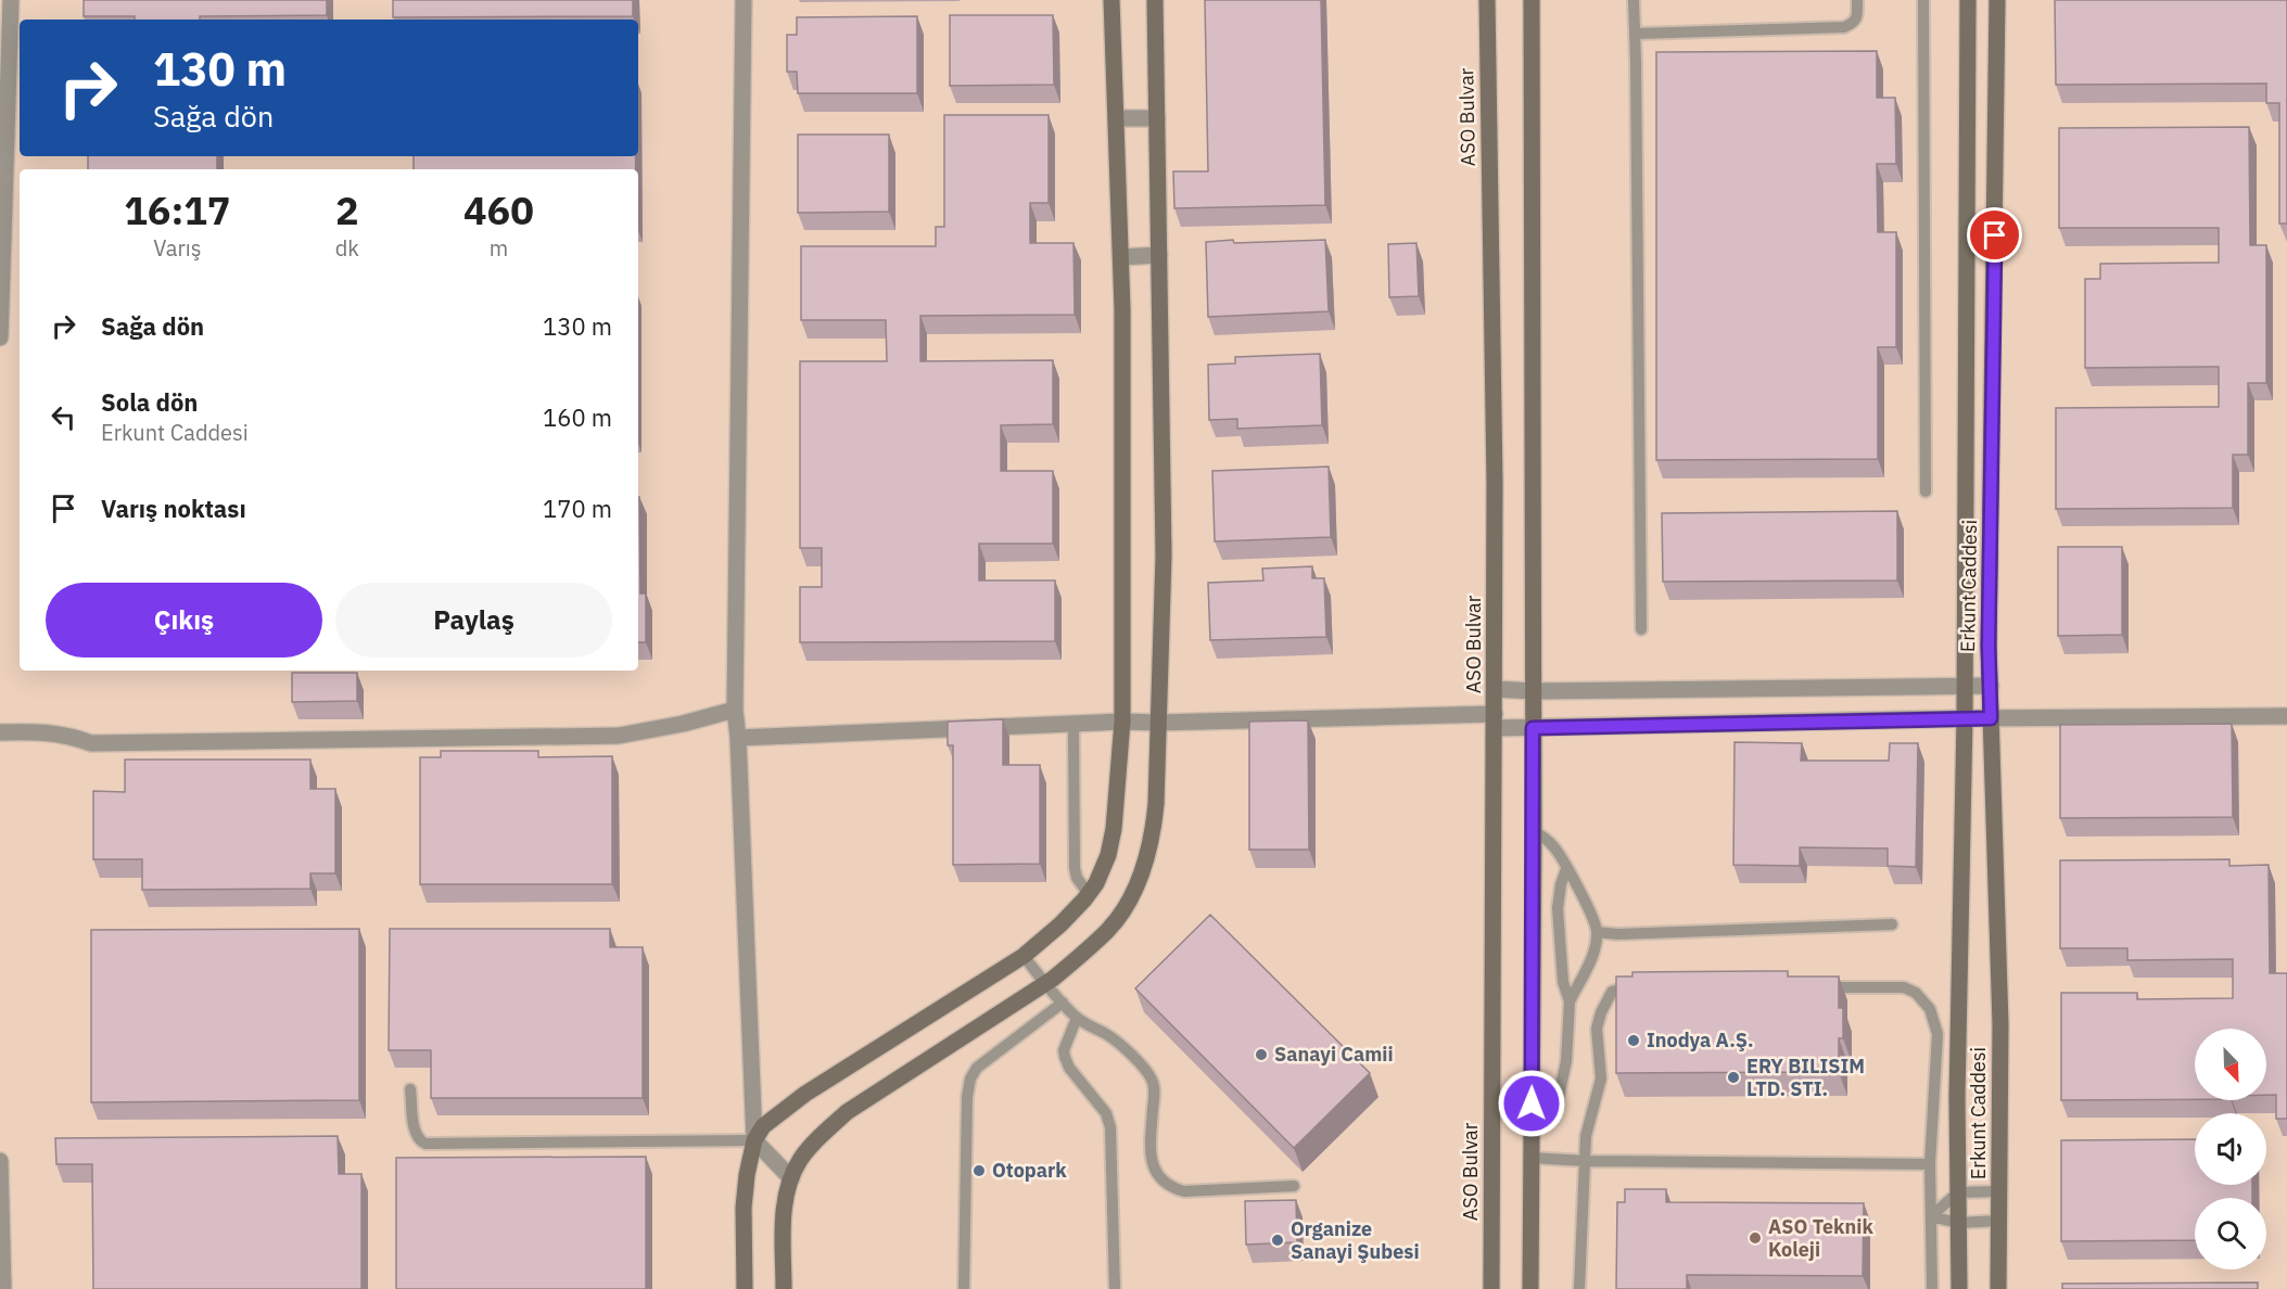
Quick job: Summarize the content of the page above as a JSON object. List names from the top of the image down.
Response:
{
  "streets": {
    "street": ["ASO Bulvar", "Erkunt Caddesi"]
  },
  "places": [
    "Inodya A.Ş.",
    "Sanayi Camii",
    "ERY BILISIM LTD. STI.",
    "Otopark",
    "ASO Teknik Koleji",
    "Organize Sanayi Şubesi"
  ],
  "north": "bottom right",
  "page": {
    "turn": ["130 m", "Sağa dön"],
    "eta": [
      "16:17",
      "Varış",
      "2",
      "dk",
      "460",
      "m"
    ],
    "list": [
      {
        "name": "Sağa dön",
        "value": "130 m"
      },
      {
        "name": "Sola dön",
        "note": "Erkunt Caddesi",
        "value": "160 m"
      },
      {
        "name": "Varış noktası",
        "value": "170 m"
      }
    ],
    "buttons": ["Çıkış", "Paylaş"]
  }
}
